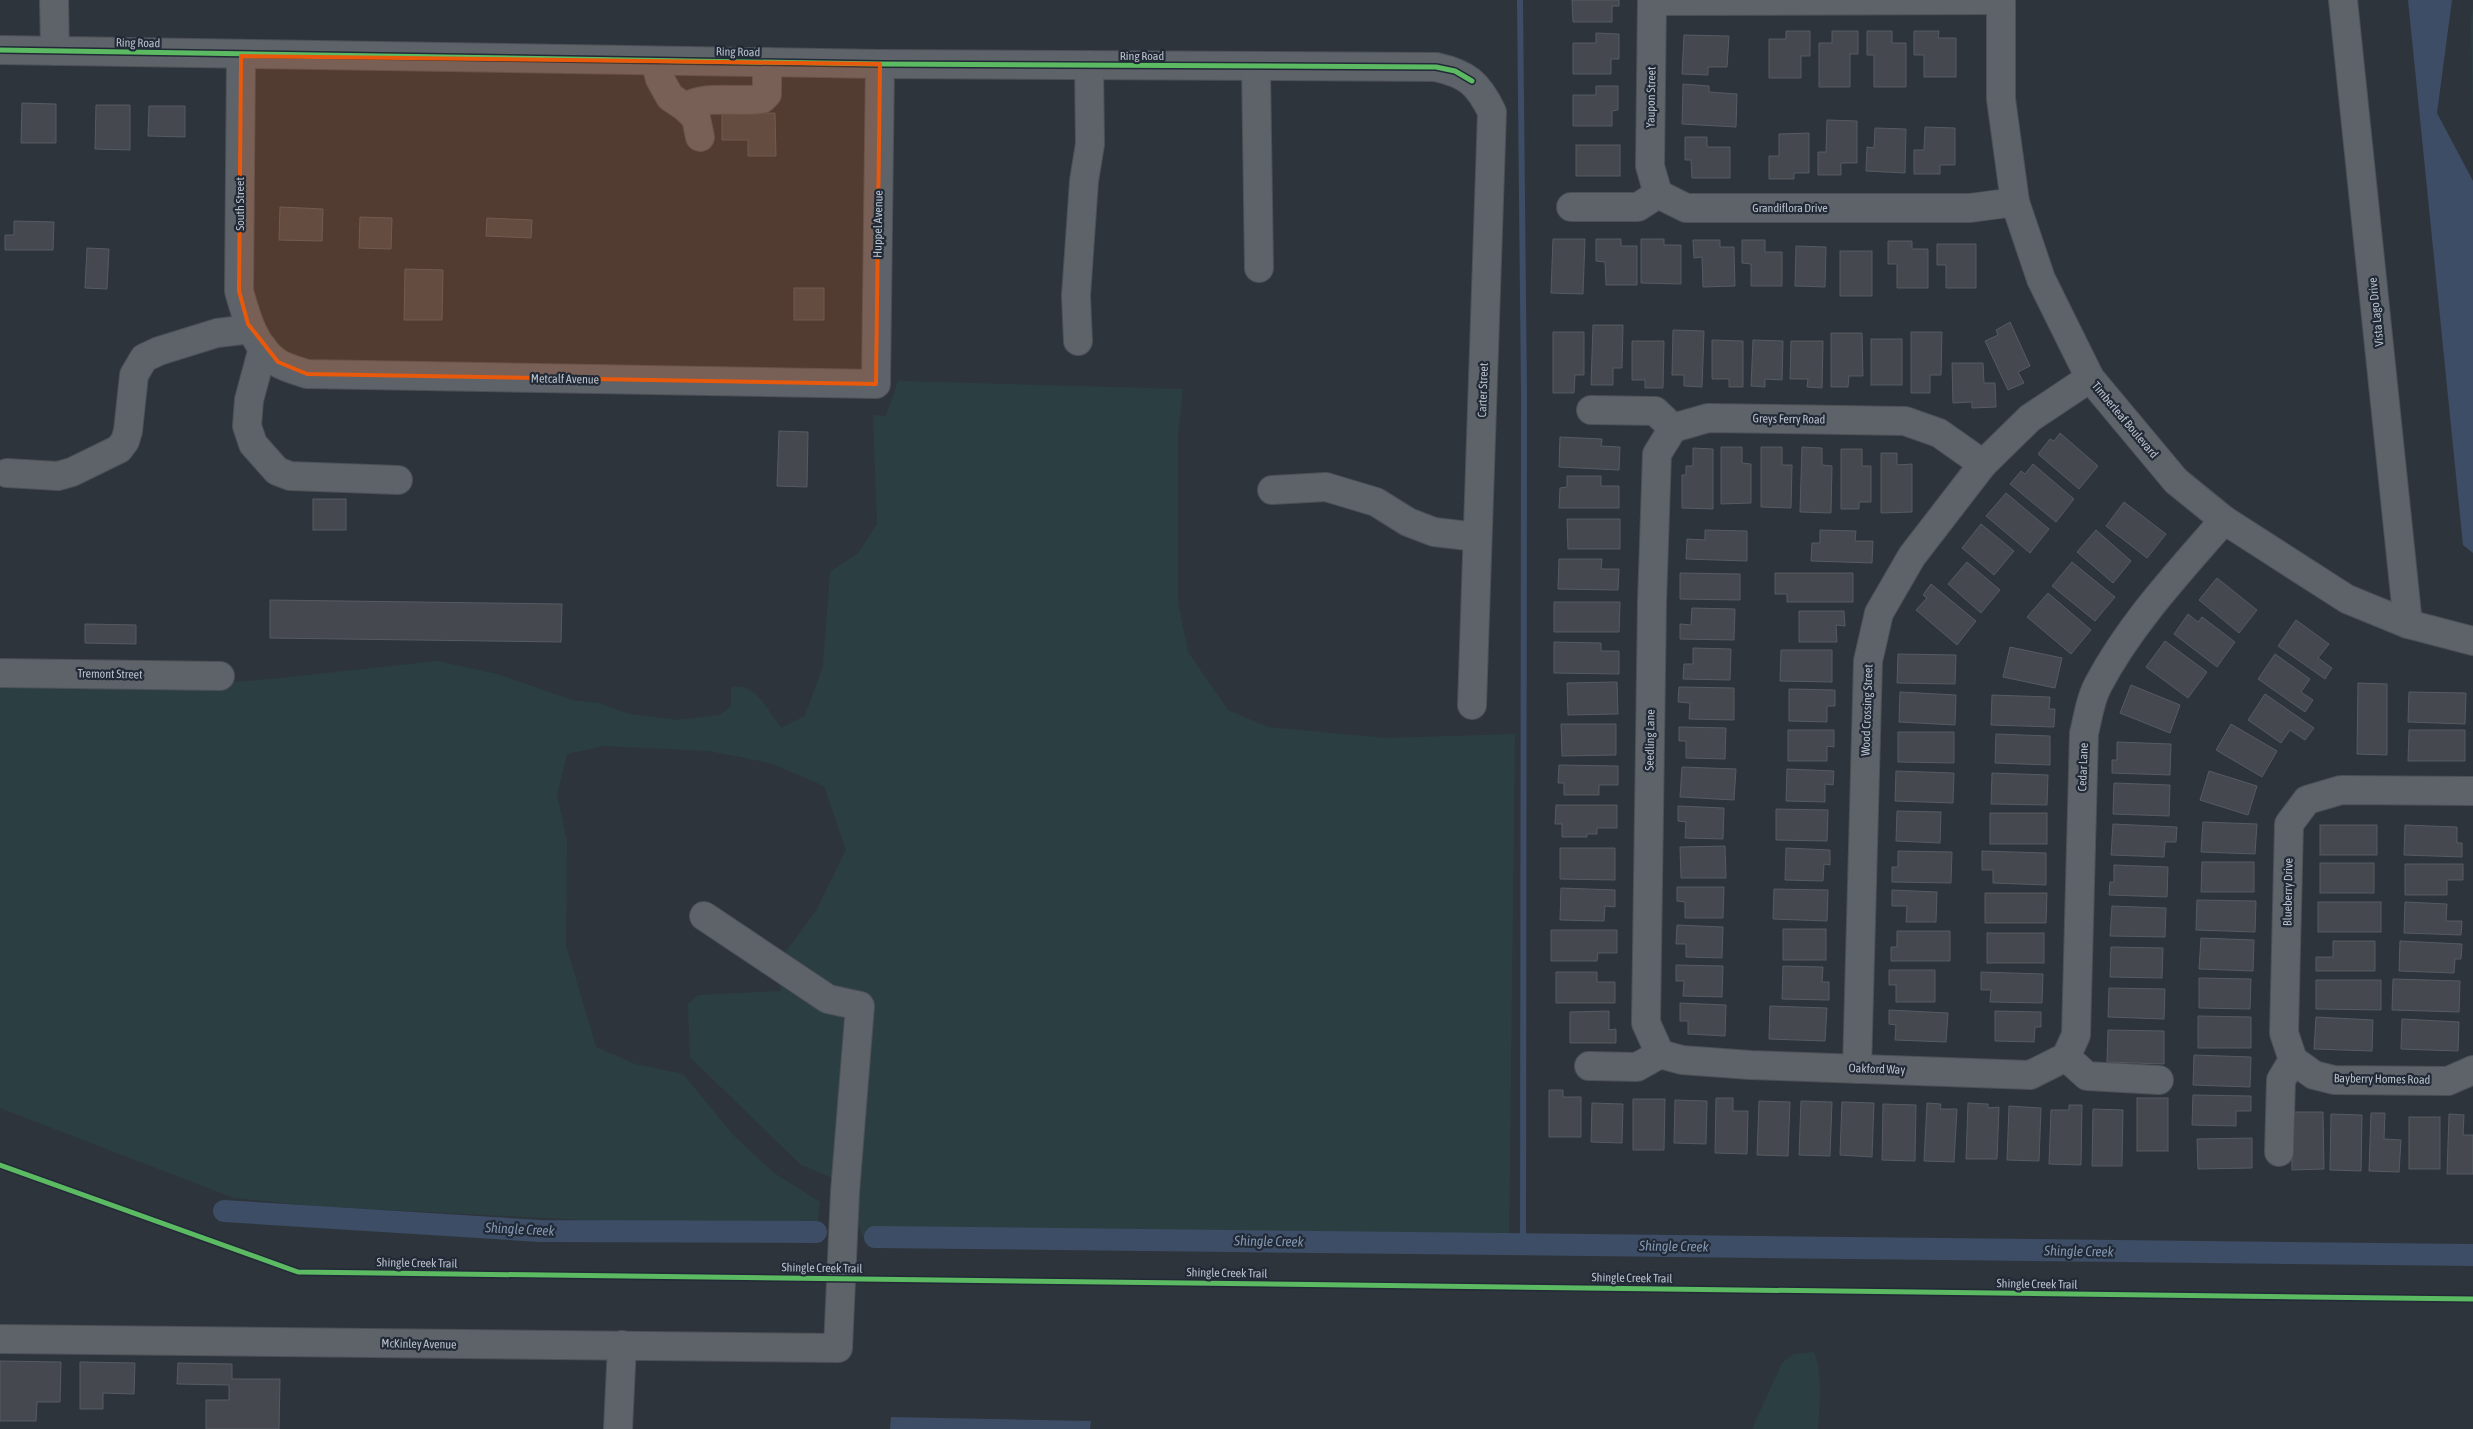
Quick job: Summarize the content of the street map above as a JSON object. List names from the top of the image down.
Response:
{
  "streets": {
    "street": [
      "Ring Road",
      "Yaupon Street",
      "South Street",
      "Grandiflora Drive",
      "Huppel Avenue",
      "Vista Lago Drive",
      "Metcalf Avenue",
      "Carter Street",
      "Greys Ferry Road",
      "Timberleaf Boulevard",
      "Tremont Street",
      "Wood Crossing Street",
      "Seedling Lane",
      "Cedar Lane",
      "Blueberry Drive",
      "Oakford Way",
      "Bayberry Homes Road",
      "McKinley Avenue"
    ],
    "cycle path": ["Shingle Creek Trail"]
  },
  "crossings": [
    ["Ring Road", "South Street"],
    ["Ring Road", "Huppel Avenue"],
    ["Ring Road", "Carter Street"],
    ["Yaupon Street", "Grandiflora Drive"],
    ["South Street", "Metcalf Avenue"],
    ["Grandiflora Drive", "Timberleaf Boulevard"],
    ["Huppel Avenue", "Metcalf Avenue"],
    ["Vista Lago Drive", "Timberleaf Boulevard"],
    ["Greys Ferry Road", "Wood Crossing Street"],
    ["Greys Ferry Road", "Seedling Lane"],
    ["Timberleaf Boulevard", "Wood Crossing Street"],
    ["Timberleaf Boulevard", "Cedar Lane"],
    ["Wood Crossing Street", "Oakford Way"],
    ["Seedling Lane", "Oakford Way"],
    ["Cedar Lane", "Oakford Way"],
    ["Blueberry Drive", "Bayberry Homes Road"]
  ],
  "water": ["Shingle Creek"]
}
